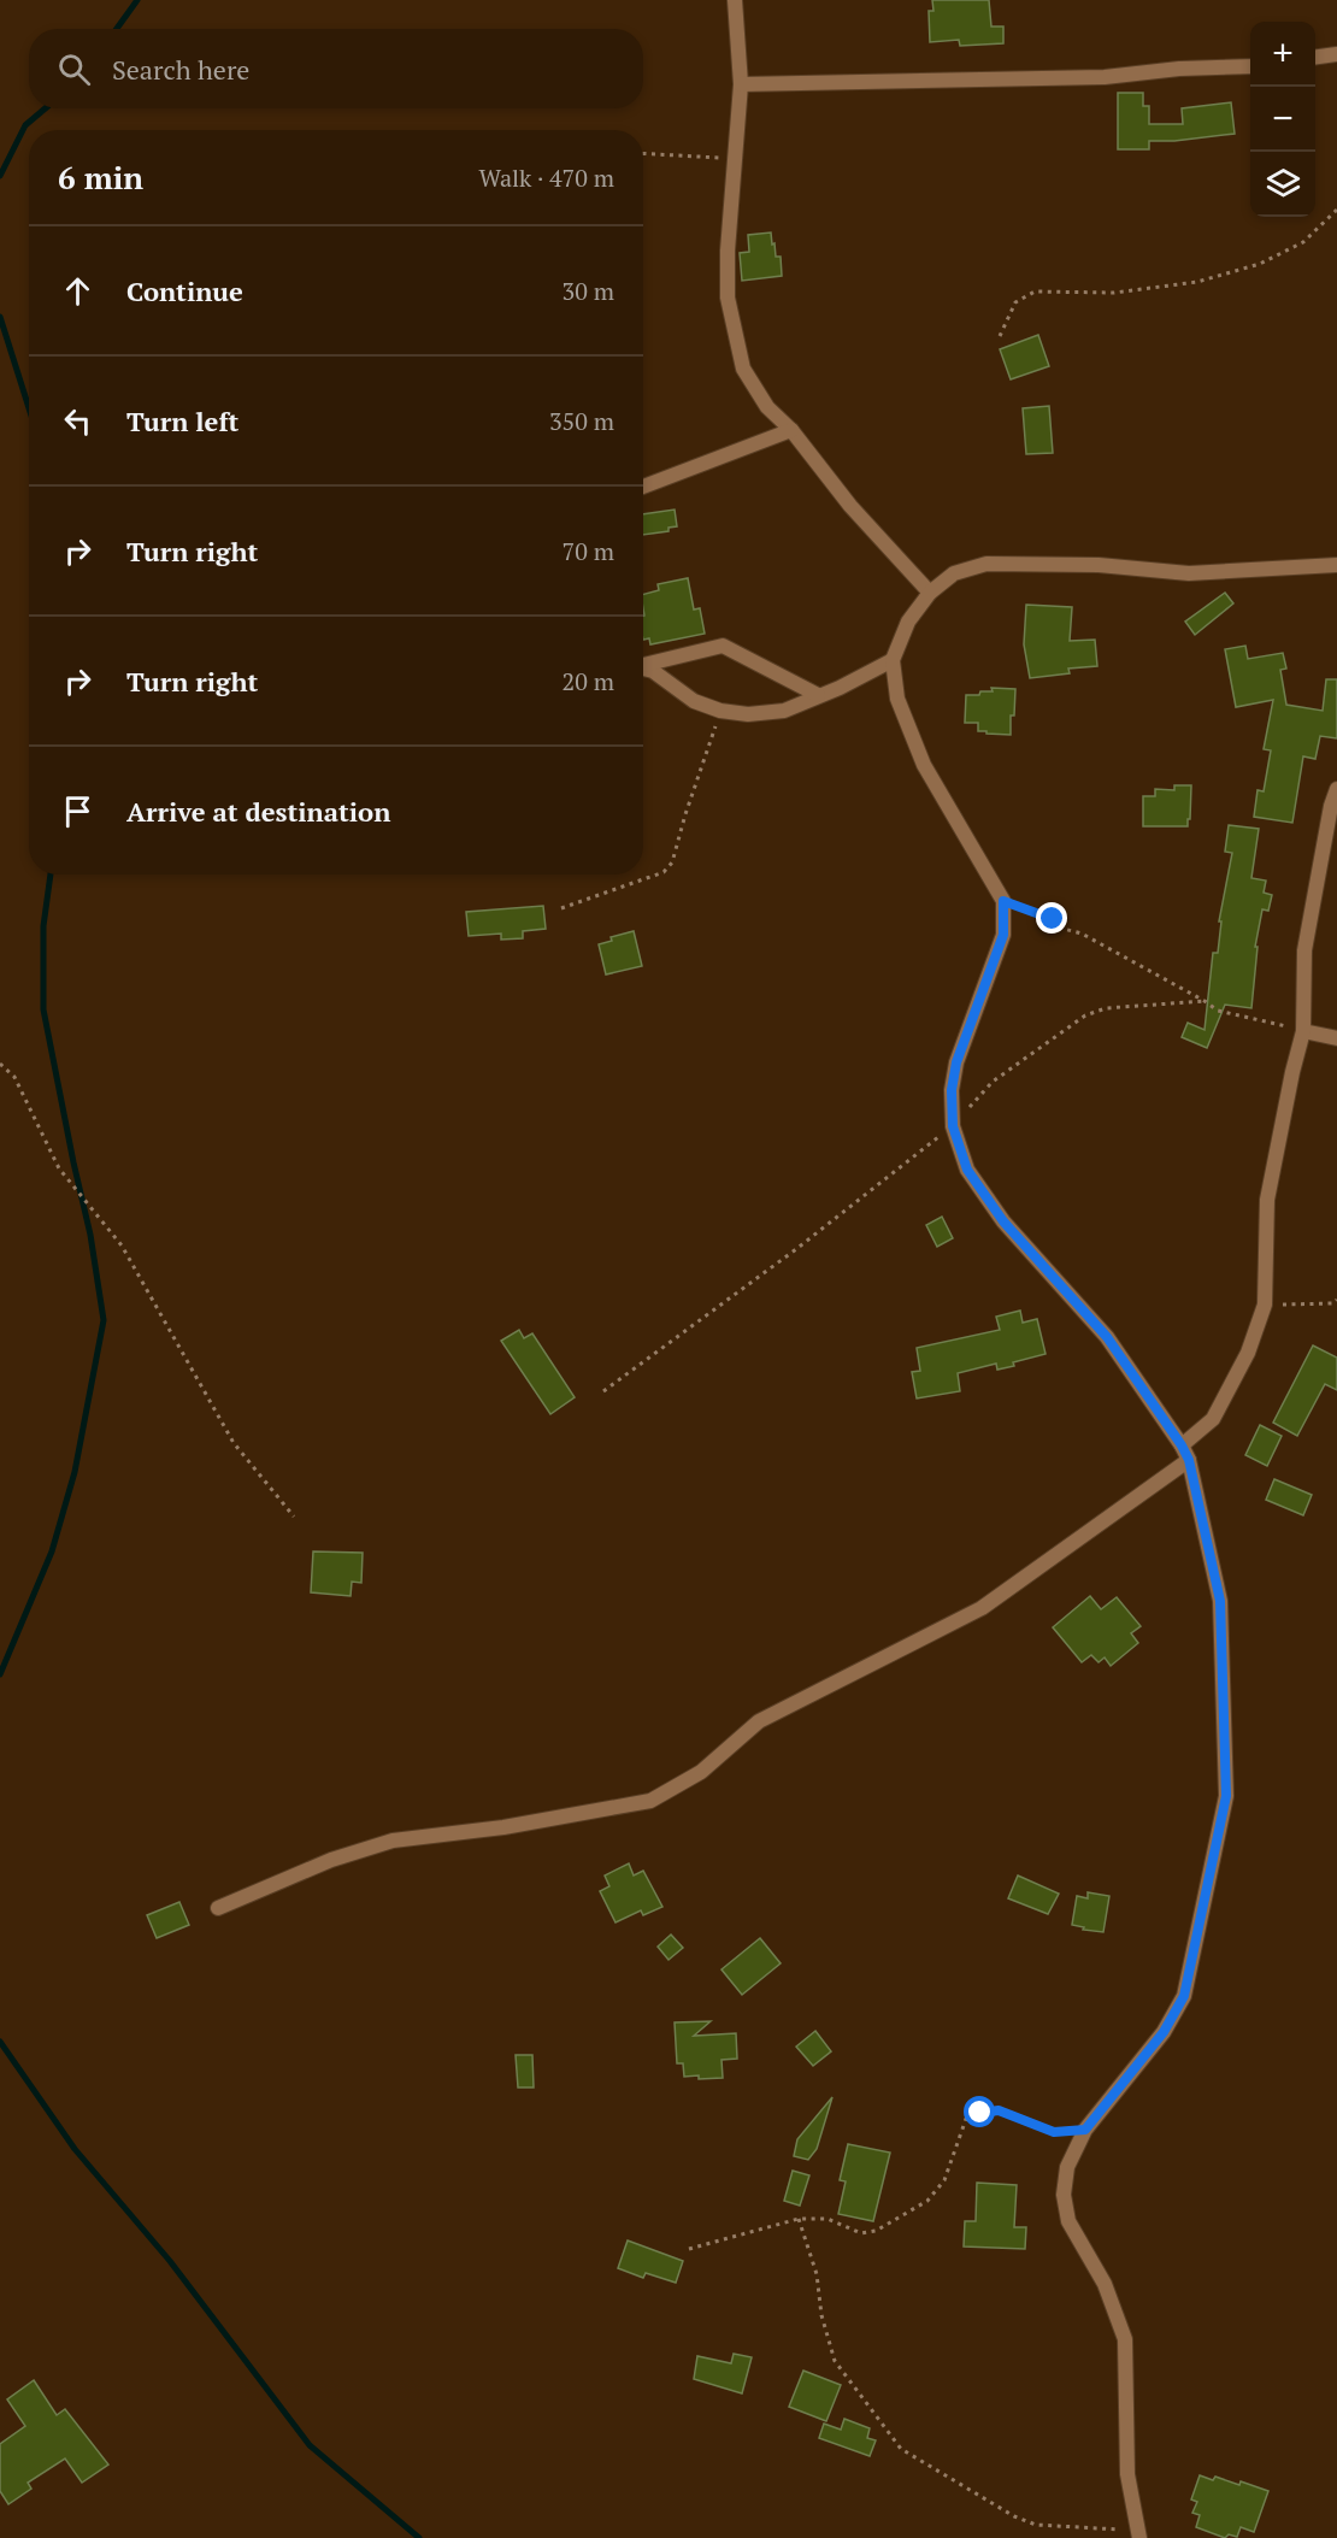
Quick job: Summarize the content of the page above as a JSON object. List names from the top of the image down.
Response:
{
  "page": {
    "map_buttons": ["+", "−"],
    "search": "Search here",
    "heading": ["6 min", "Walk · 470 m"],
    "list": [
      ["Continue", "30 m"],
      ["Turn left", "350 m"],
      ["Turn right", "70 m"],
      ["Turn right", "20 m"],
      "Arrive at destination"
    ]
  }
}
